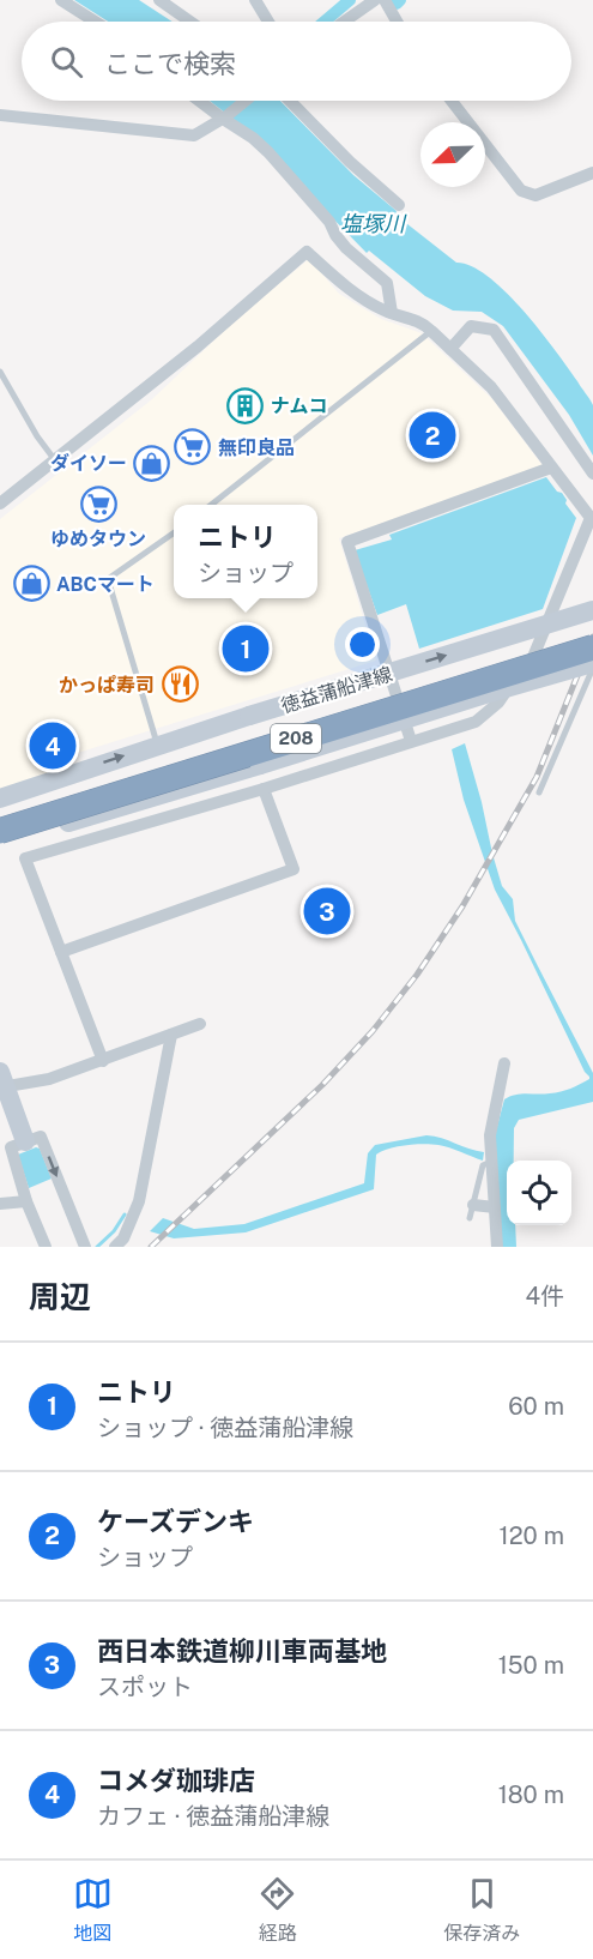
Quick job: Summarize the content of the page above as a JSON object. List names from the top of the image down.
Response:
{
  "streets": {
    "highway": ["208"],
    "main road": ["徳益蒲船津線"]
  },
  "water": ["塩塚川"],
  "places": {
    "building": ["ナムコ"],
    "supermarket": ["無印良品", "ゆめタウン"],
    "shop": ["ダイソー", "ABCマート"],
    "restaurant": ["かっぱ寿司"]
  },
  "north": "bottom left",
  "page": {
    "search": "ここで検索",
    "pins": [
      "2",
      "1",
      "4",
      "3"
    ],
    "popup": ["ニトリ", "ショップ"],
    "heading": ["周辺", "4件"],
    "list": [
      {
        "mark": "1",
        "name": "ニトリ",
        "note": "ショップ · 徳益蒲船津線",
        "value": "60 m"
      },
      {
        "mark": "2",
        "name": "ケーズデンキ",
        "note": "ショップ",
        "value": "120 m"
      },
      {
        "mark": "3",
        "name": "西日本鉄道柳川車両基地",
        "note": "スポット",
        "value": "150 m"
      },
      {
        "mark": "4",
        "name": "コメダ珈琲店",
        "note": "カフェ · 徳益蒲船津線",
        "value": "180 m"
      }
    ],
    "nav": ["地図", "経路", "保存済み"]
  }
}
